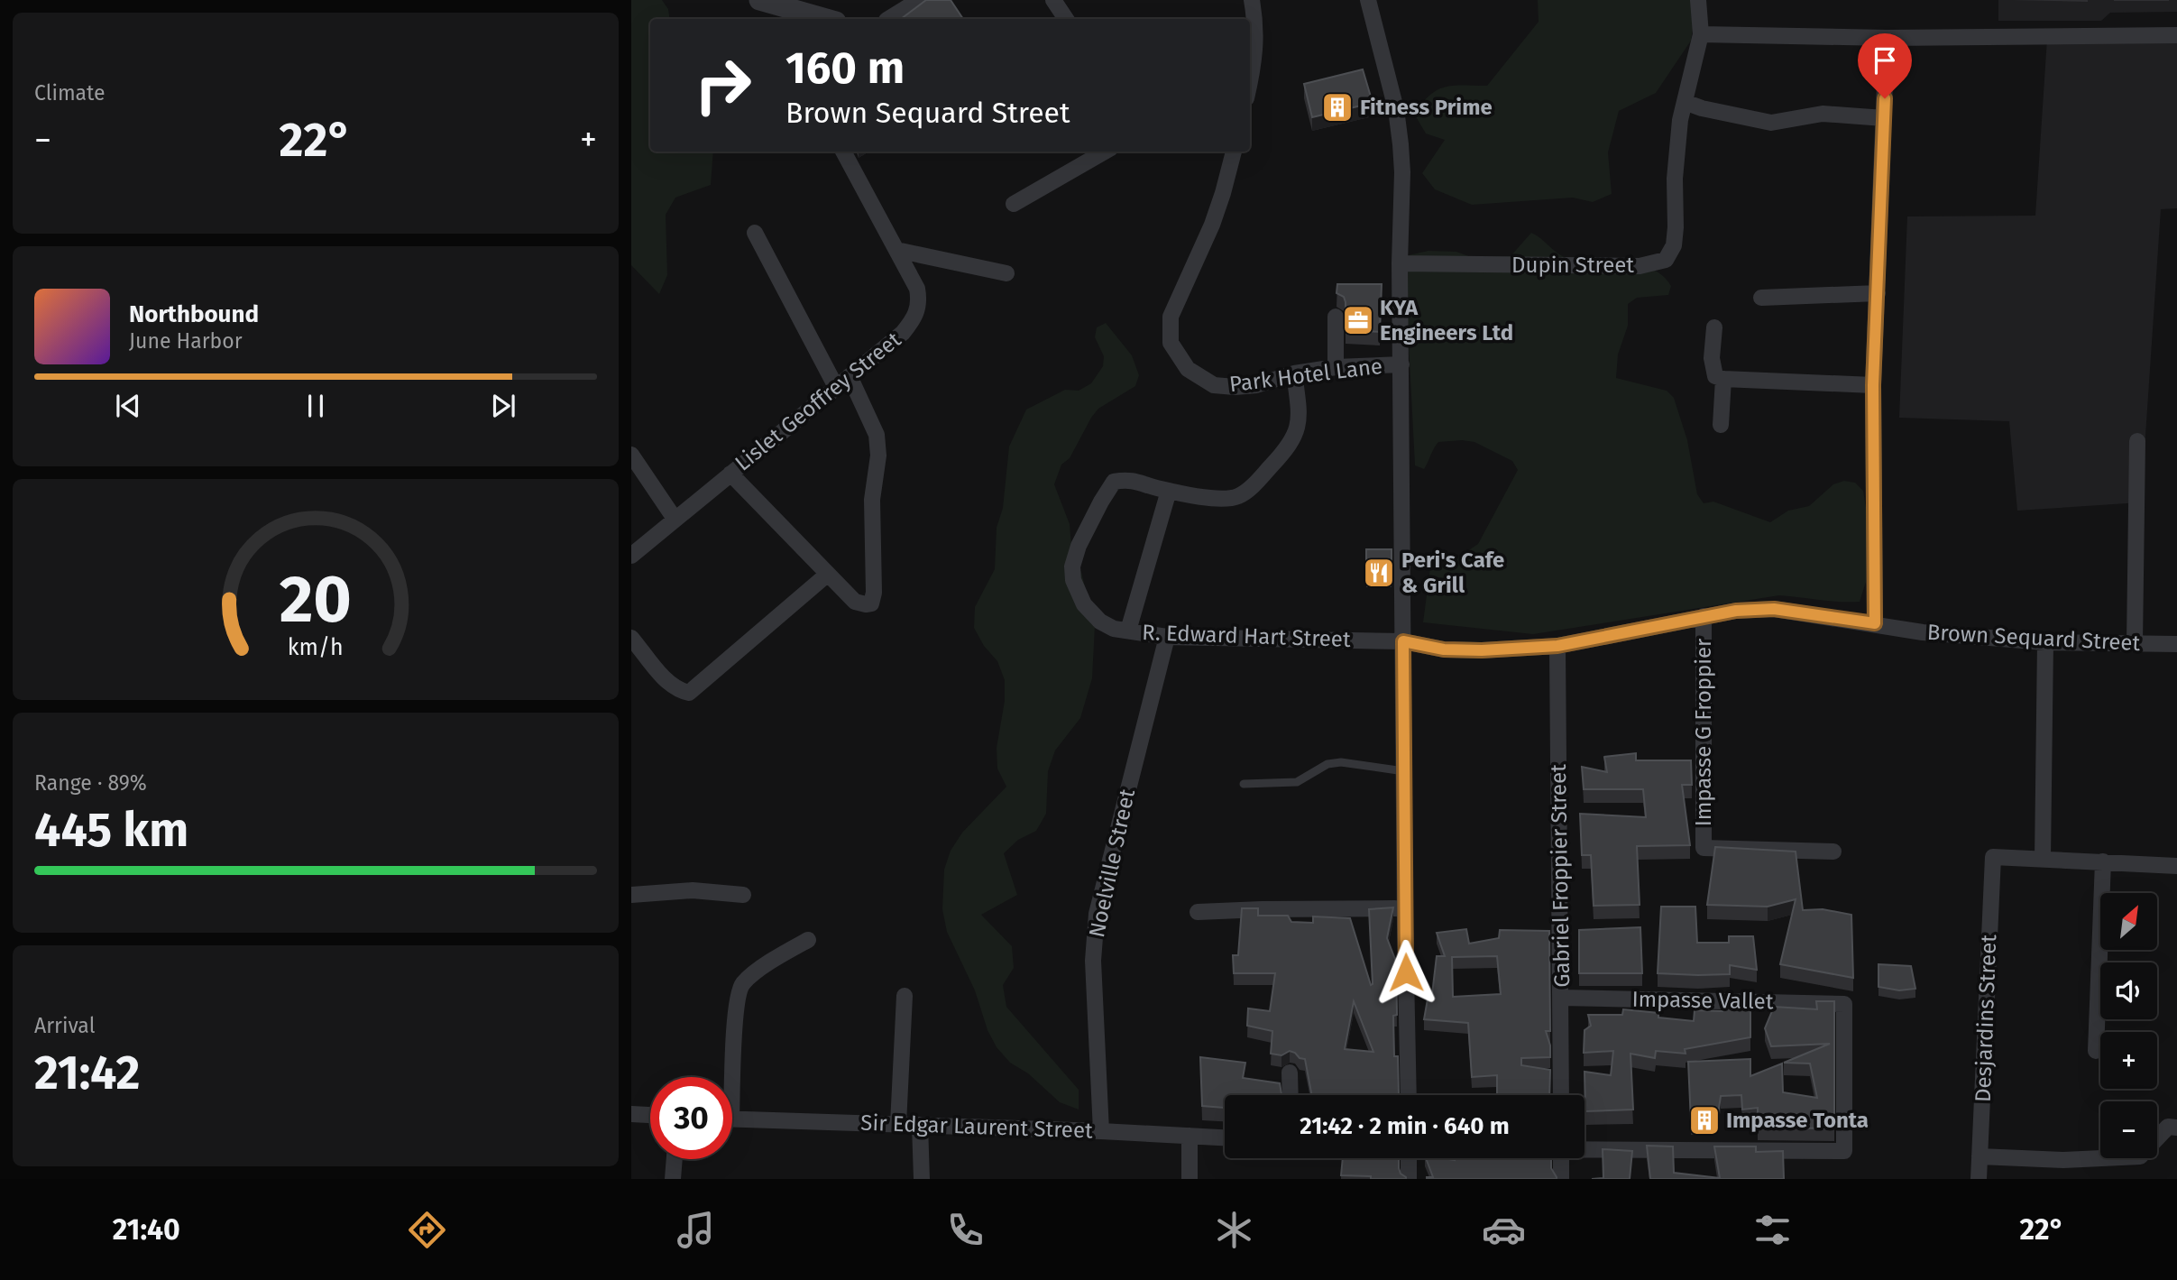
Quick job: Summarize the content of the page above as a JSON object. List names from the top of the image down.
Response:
{
  "streets": {
    "street": [
      "Dupin Street",
      "Park Hotel Lane",
      "Lislet Geoffrey Street",
      "R. Edward Hart Street",
      "Brown Sequard Street",
      "Impasse G Froppier",
      "Noelville Street",
      "Gabriel Froppier Street",
      "Impasse Vallet",
      "Desjardins Street",
      "Sir Edgar Laurent Street"
    ]
  },
  "crossings": [
    ["R. Edward Hart Street", "Brown Sequard Street"],
    ["R. Edward Hart Street", "Noelville Street"],
    ["Brown Sequard Street", "Impasse G Froppier"],
    ["Brown Sequard Street", "Gabriel Froppier Street"],
    ["Noelville Street", "Sir Edgar Laurent Street"],
    ["Gabriel Froppier Street", "Impasse Vallet"]
  ],
  "places": {
    "building": ["Fitness Prime", "Impasse Tonta"],
    "office": ["KYA Engineers Ltd"],
    "restaurant": ["Peri's Cafe & Grill"]
  },
  "north": "top right",
  "page": {
    "tile": [
      "Climate",
      ["Range · 89%", "445 km"],
      ["Arrival", "21:42"]
    ],
    "turn": ["160 m", "Brown Sequard Street"],
    "heat": ["−", "22°", "+"],
    "song": ["Northbound", "June Harbor"],
    "map_buttons": ["+", "−"],
    "limit": "30",
    "trip": "21:42 · 2 min · 640 m",
    "tabs": ["21:40", "22°"],
    "gauge": ["20", "km/h"]
  }
}
